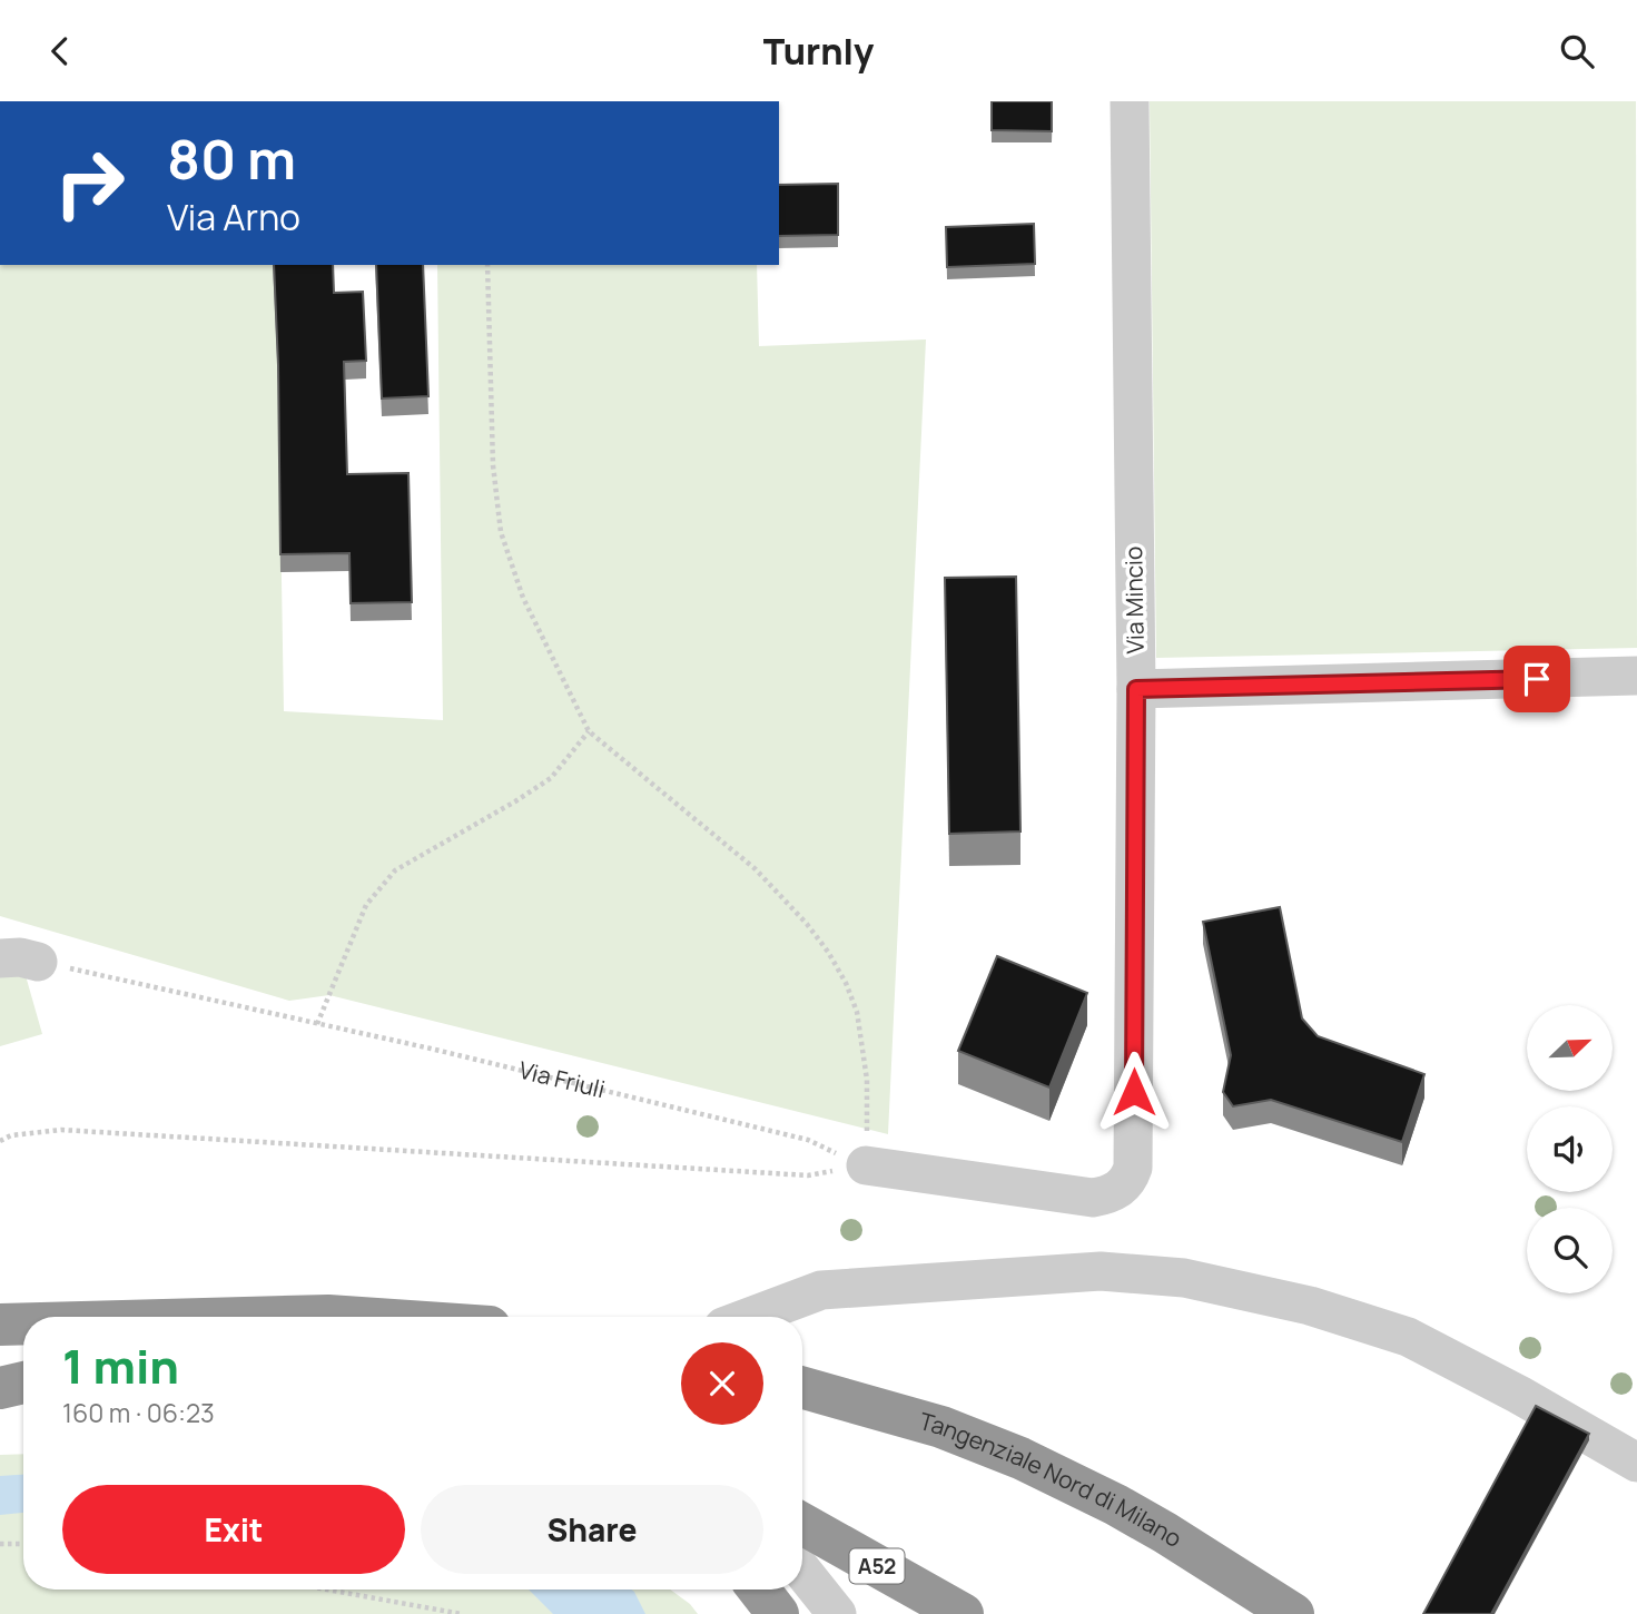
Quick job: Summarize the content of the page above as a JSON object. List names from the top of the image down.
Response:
{
  "streets": {
    "highway": ["Tangenziale Nord di Milano", "A52"],
    "street": ["Via Mincio"],
    "path": ["Via Friuli"]
  },
  "crossings": [
    ["Via Mincio", "Via Friuli"]
  ],
  "north": "top right",
  "page": {
    "header": "Turnly",
    "turn": ["80 m", "Via Arno"],
    "heading": ["1 min", "160 m · 06:23"],
    "buttons": ["Exit", "Share"]
  }
}
